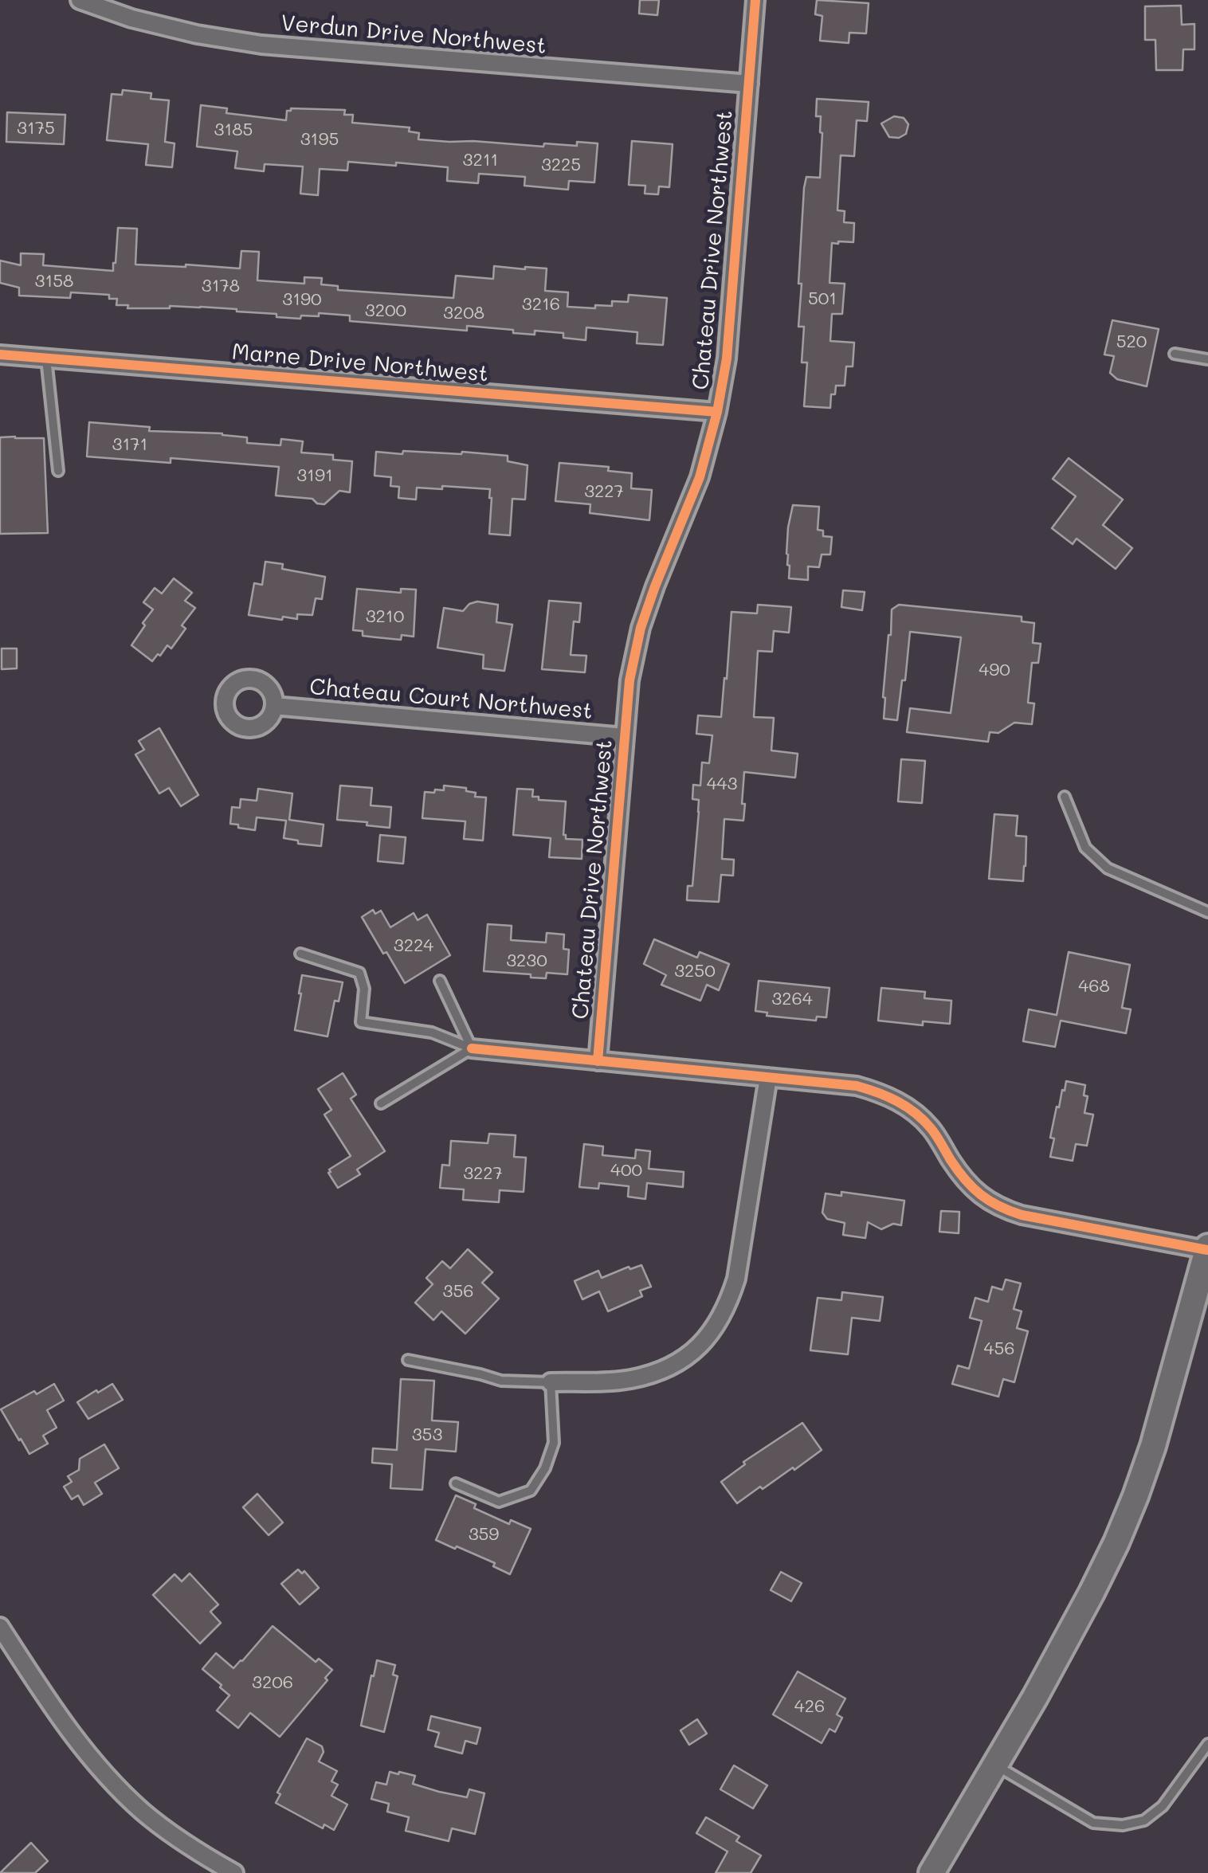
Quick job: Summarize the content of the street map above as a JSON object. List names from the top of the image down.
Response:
{
  "streets": {
    "street": [
      "Verdun Drive Northwest",
      "Chateau Drive Northwest",
      "Marne Drive Northwest",
      "Chateau Court Northwest"
    ]
  },
  "crossings": [
    ["Verdun Drive Northwest", "Chateau Drive Northwest"],
    ["Chateau Drive Northwest", "Marne Drive Northwest"],
    ["Chateau Drive Northwest", "Chateau Court Northwest"]
  ],
  "house_numbers": [
    "3175",
    "3185",
    "3195",
    "3211",
    "3225",
    "3158",
    "3178",
    "501",
    "3190",
    "3216",
    "3200",
    "3208",
    "520",
    "3171",
    "3191",
    "3227",
    "3210",
    "490",
    "443",
    "3224",
    "3230",
    "3250",
    "468",
    "3264",
    "400",
    "3227",
    "356",
    "456",
    "353",
    "359",
    "3206",
    "426"
  ]
}
